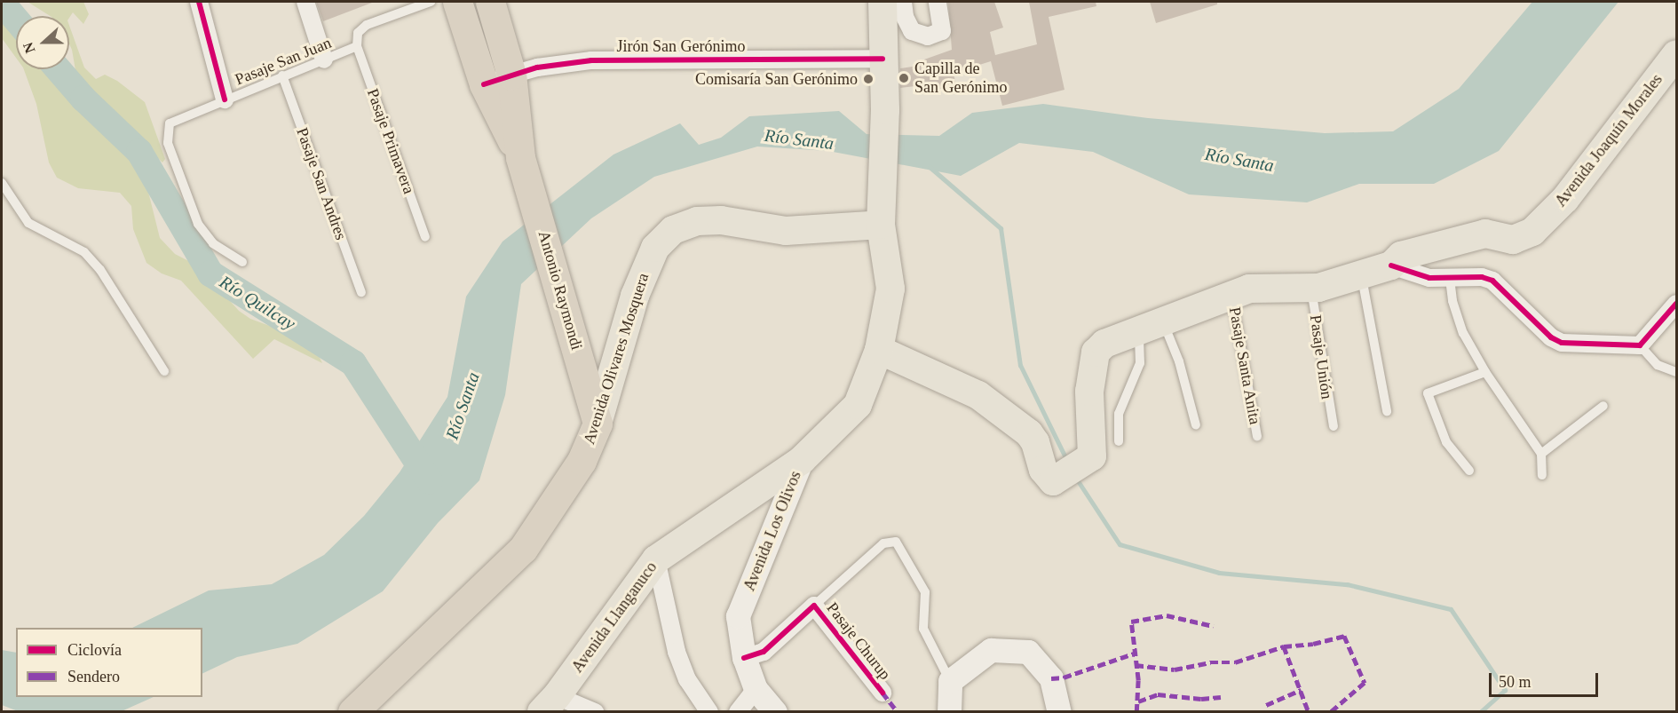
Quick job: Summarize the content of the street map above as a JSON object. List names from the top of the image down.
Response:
{
  "streets": {
    "highway": ["Antonio Raymondi", "Avenida Olivares Mosquera"],
    "main road": ["Avenida Joaquín Morales", "Avenida Los Olivos", "Avenida Llanganuco"],
    "street": ["Jirón San Gerónimo", "Pasaje Churup"],
    "lane": [
      "Pasaje San Juan",
      "Pasaje Primavera",
      "Pasaje San Andres",
      "Pasaje Unión",
      "Pasaje Santa Anita"
    ]
  },
  "crossings": [
    ["Jirón San Gerónimo", "Avenida Los Olivos"],
    ["Pasaje San Juan", "Pasaje Primavera"],
    ["Pasaje San Juan", "Pasaje San Andres"],
    ["Avenida Joaquín Morales", "Pasaje Unión"],
    ["Avenida Joaquín Morales", "Pasaje Santa Anita"],
    ["Avenida Joaquín Morales", "Avenida Los Olivos"],
    ["Antonio Raymondi", "Avenida Olivares Mosquera"],
    ["Avenida Olivares Mosquera", "Avenida Los Olivos"],
    ["Avenida Los Olivos", "Avenida Llanganuco"]
  ],
  "water": ["Río Santa", "Río Quilcay"],
  "places": ["Capilla de San Gerónimo", "Comisaría San Gerónimo"],
  "legend": ["Ciclovía", "Sendero"],
  "scale_bar": "50 m",
  "north": "left"
}
